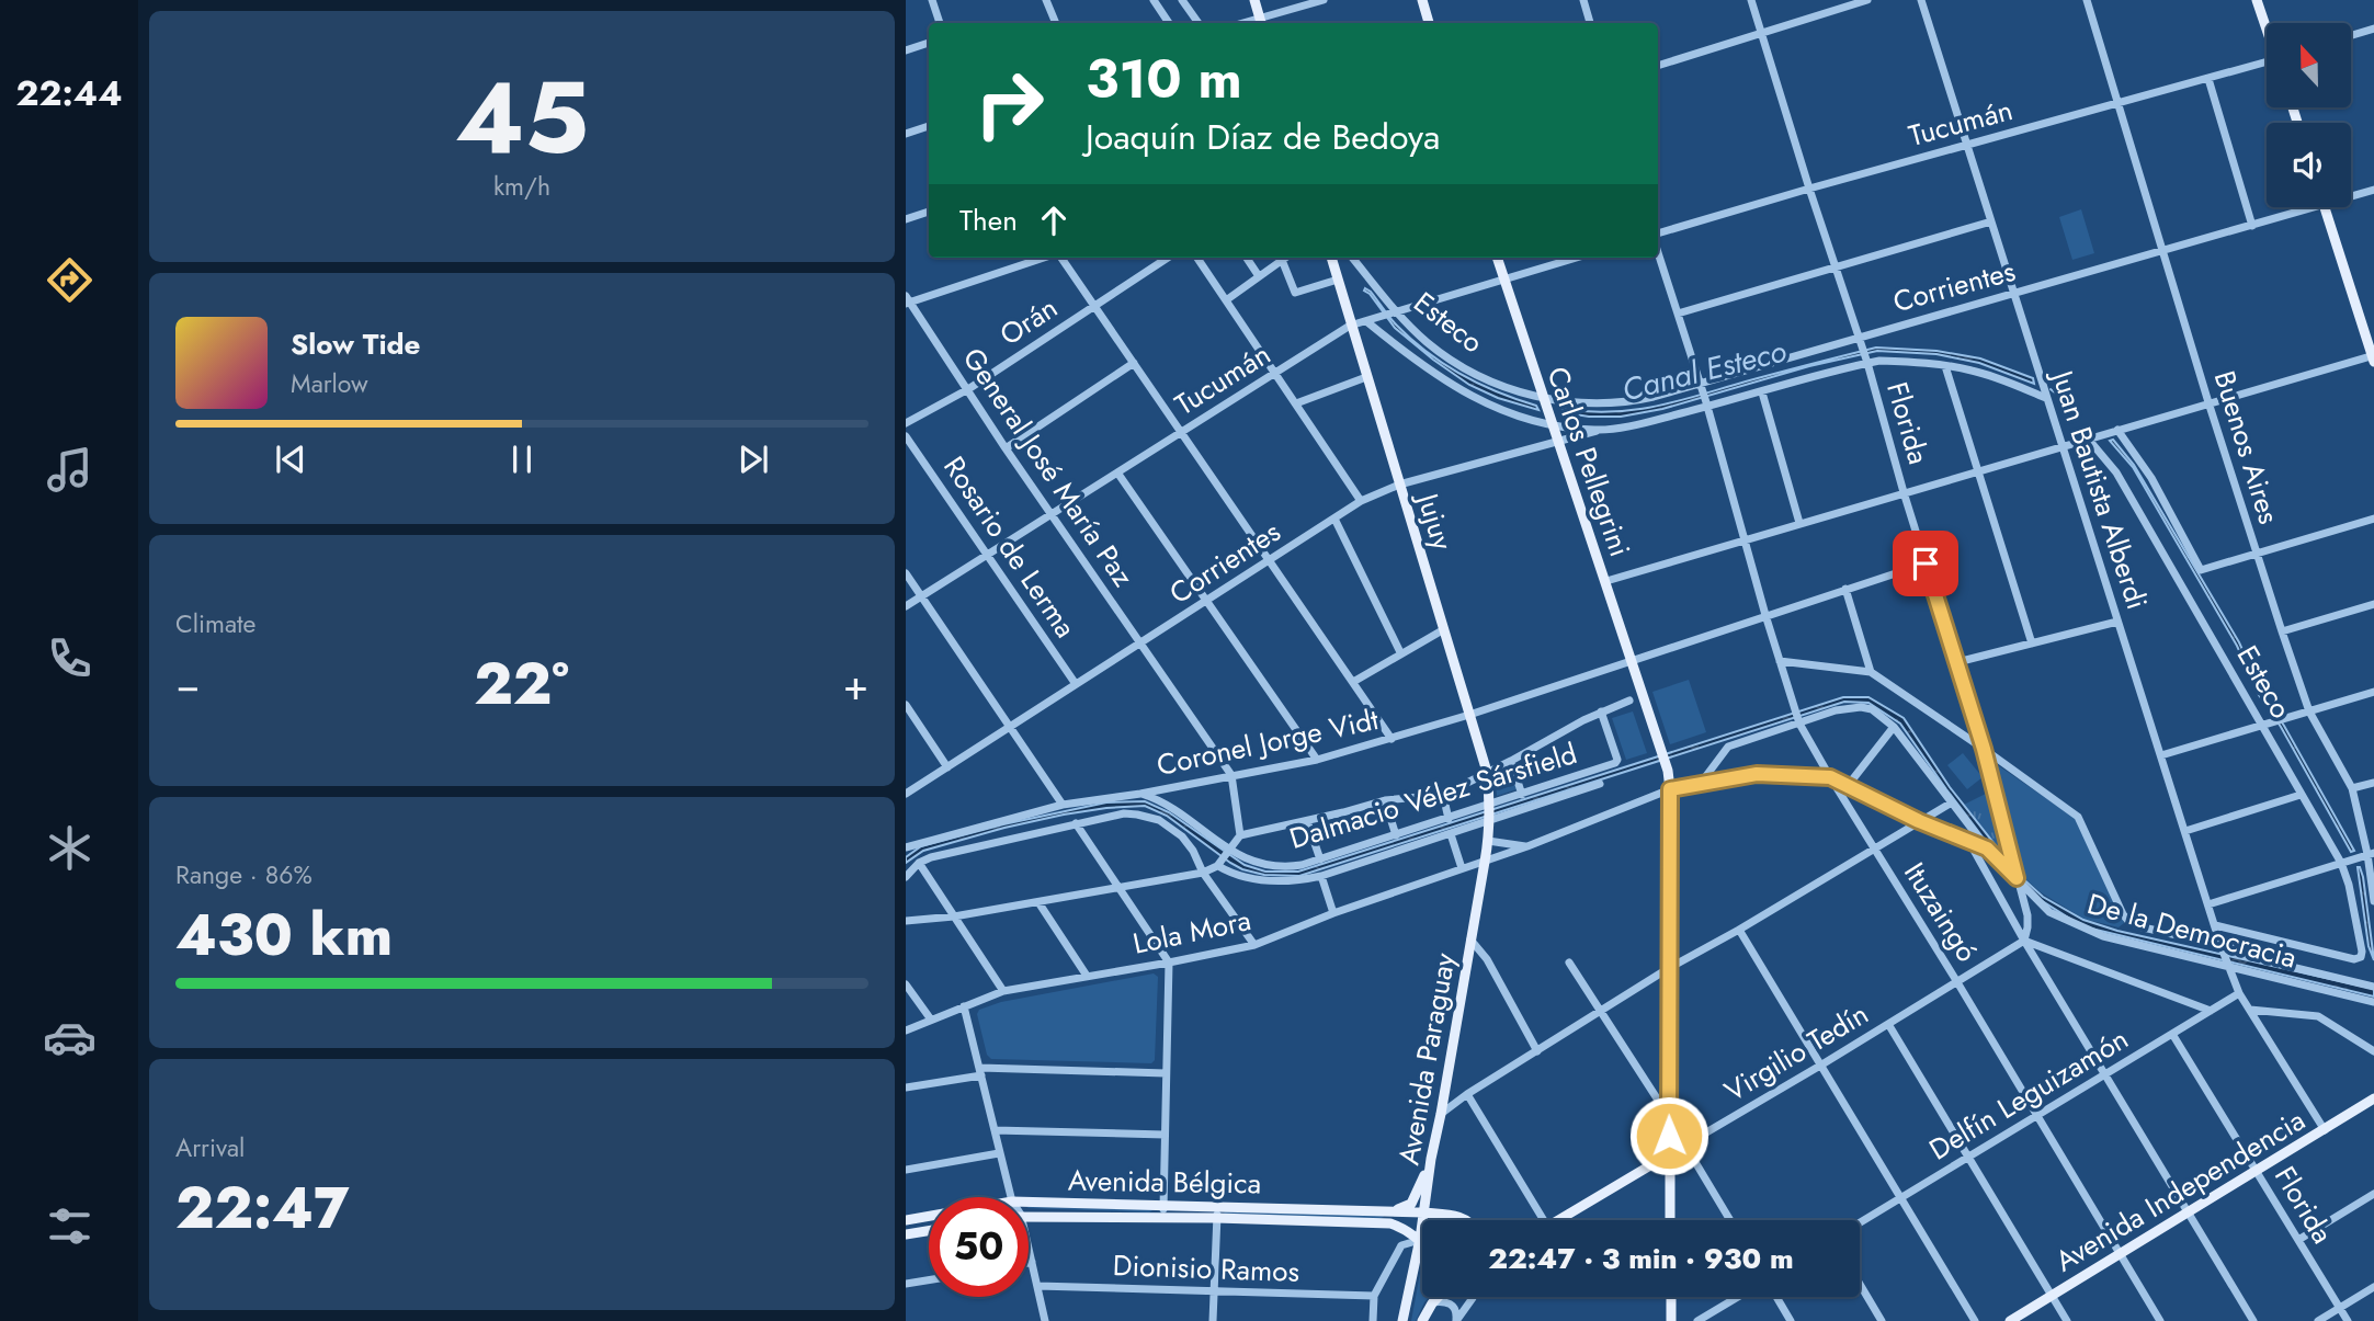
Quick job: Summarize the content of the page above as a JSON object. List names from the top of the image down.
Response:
{
  "streets": {
    "main road": [
      "Carlos Pellegrini",
      "Jujuy",
      "Virgilio Tedín",
      "Avenida Paraguay",
      "Avenida Bélgica",
      "Avenida Independencia"
    ],
    "street": [
      "Tucumán",
      "Corrientes",
      "Orán",
      "Esteco",
      "Florida",
      "Buenos Aires",
      "General José María Paz",
      "Juan Bautista Alberdi",
      "Rosario de Lerma",
      "Coronel Jorge Vidt",
      "Dalmacio Vélez Sársfield",
      "Ituzaingó",
      "De la Democracia",
      "Lola Mora",
      "Delfín Leguizamón",
      "Dionisio Ramos"
    ]
  },
  "crossings": [
    ["Tucumán", "Esteco"],
    ["Tucumán", "Florida"],
    ["Tucumán", "Buenos Aires"],
    ["Tucumán", "Carlos Pellegrini"],
    ["Tucumán", "General José María Paz"],
    ["Tucumán", "Juan Bautista Alberdi"],
    ["Tucumán", "Jujuy"],
    ["Tucumán", "Rosario de Lerma"],
    ["Corrientes", "Esteco"],
    ["Corrientes", "Florida"],
    ["Corrientes", "Buenos Aires"],
    ["Corrientes", "Carlos Pellegrini"],
    ["Corrientes", "General José María Paz"],
    ["Corrientes", "Juan Bautista Alberdi"],
    ["Corrientes", "Jujuy"],
    ["Corrientes", "Rosario de Lerma"],
    ["Corrientes", "Ituzaingó"],
    ["Orán", "General José María Paz"],
    ["Esteco", "Carlos Pellegrini"],
    ["Esteco", "Juan Bautista Alberdi"],
    ["Florida", "Coronel Jorge Vidt"],
    ["Florida", "De la Democracia"],
    ["Florida", "Delfín Leguizamón"],
    ["Florida", "Avenida Independencia"],
    ["Carlos Pellegrini", "Coronel Jorge Vidt"],
    ["Carlos Pellegrini", "Lola Mora"],
    ["Carlos Pellegrini", "Virgilio Tedín"],
    ["General José María Paz", "Coronel Jorge Vidt"],
    ["Juan Bautista Alberdi", "De la Democracia"],
    ["Juan Bautista Alberdi", "Delfín Leguizamón"],
    ["Juan Bautista Alberdi", "Avenida Independencia"],
    ["Jujuy", "Coronel Jorge Vidt"],
    ["Jujuy", "Dalmacio Vélez Sársfield"],
    ["Jujuy", "Avenida Paraguay"],
    ["Coronel Jorge Vidt", "Dalmacio Vélez Sársfield"],
    ["Coronel Jorge Vidt", "Ituzaingó"],
    ["Dalmacio Vélez Sársfield", "Avenida Paraguay"],
    ["Ituzaingó", "De la Democracia"],
    ["Ituzaingó", "Lola Mora"],
    ["Ituzaingó", "Virgilio Tedín"],
    ["Ituzaingó", "Delfín Leguizamón"],
    ["Ituzaingó", "Avenida Independencia"],
    ["De la Democracia", "Lola Mora"],
    ["Lola Mora", "Avenida Paraguay"],
    ["Avenida Paraguay", "Avenida Bélgica"]
  ],
  "water": ["Canal Esteco"],
  "north": "top",
  "page": {
    "tabs": "22:44",
    "tile": [
      ["45", "km/h"],
      "Climate",
      ["Range · 86%", "430 km"],
      ["Arrival", "22:47"]
    ],
    "turn": ["310 m", "Joaquín Díaz de Bedoya"],
    "then": "Then",
    "song": ["Slow Tide", "Marlow"],
    "heat": ["−", "22°", "+"],
    "limit": "50",
    "trip": "22:47 · 3 min · 930 m"
  }
}
